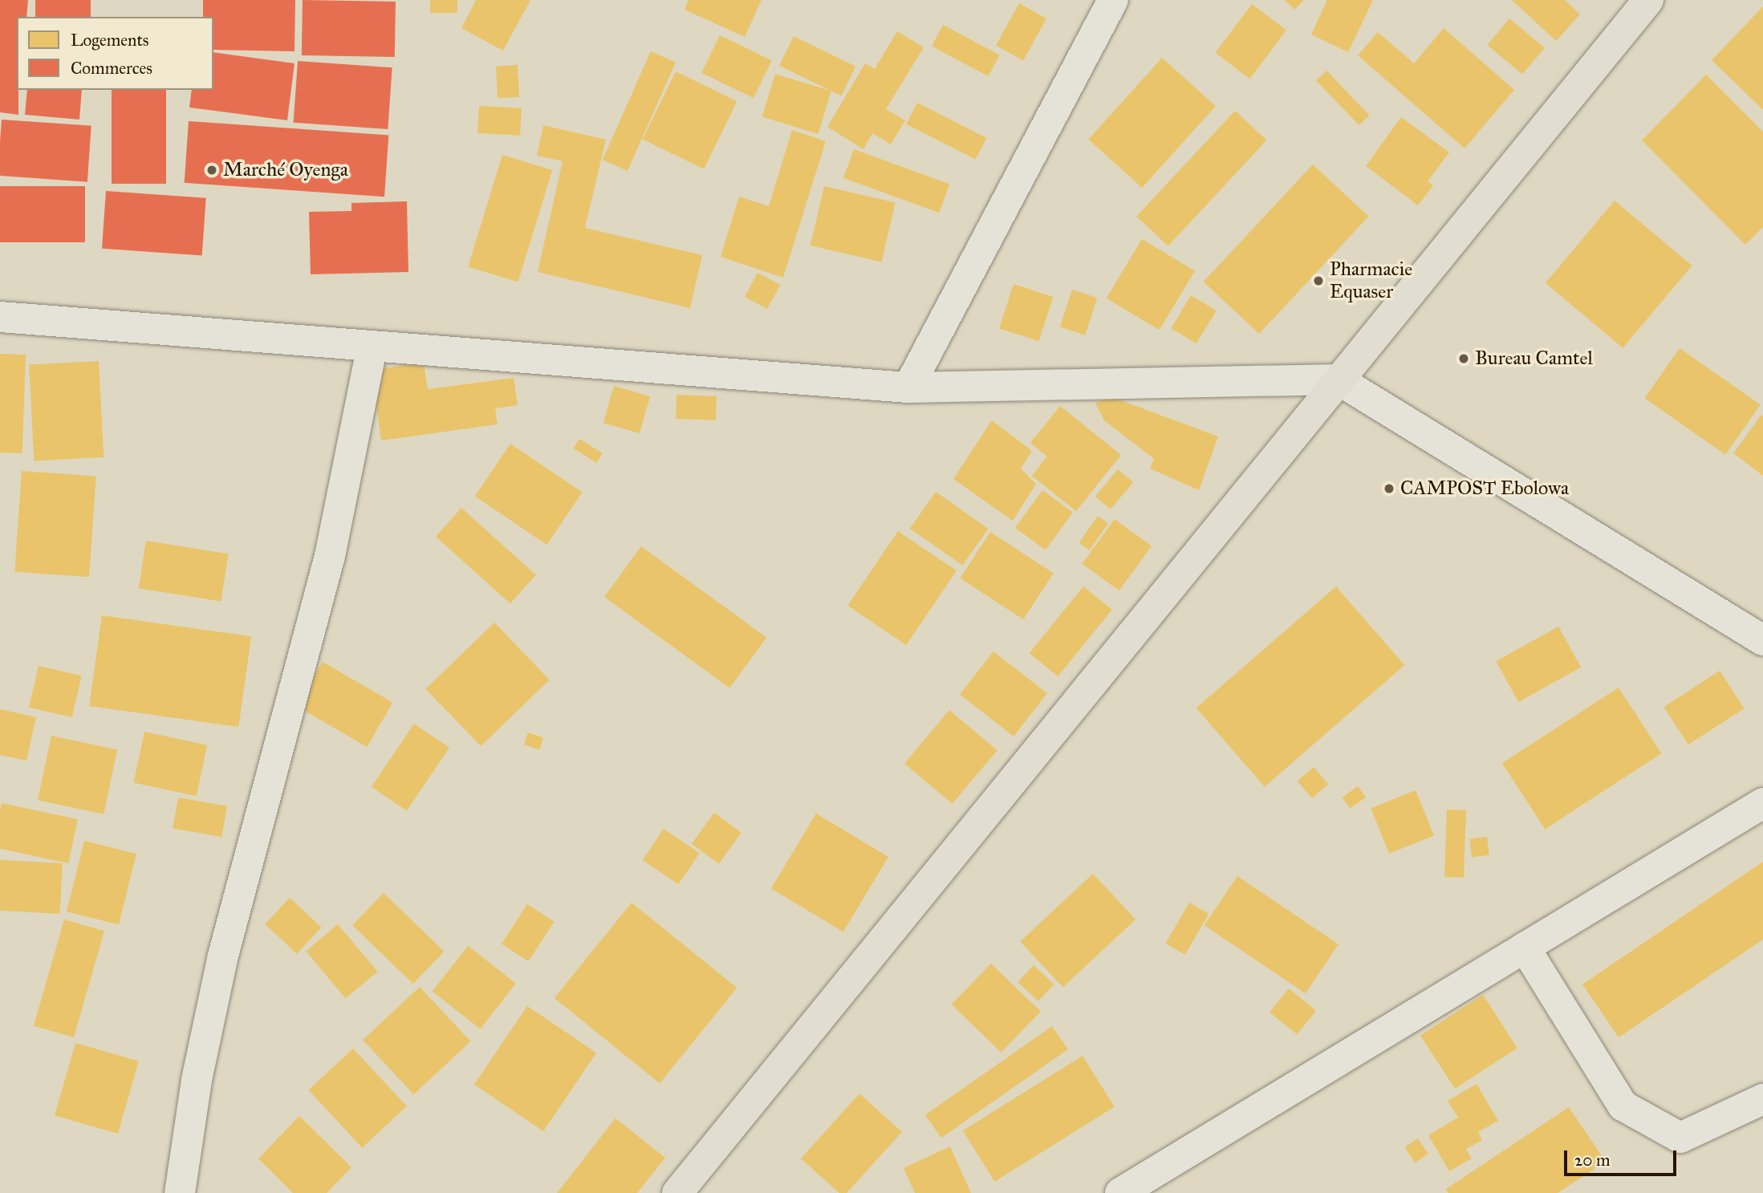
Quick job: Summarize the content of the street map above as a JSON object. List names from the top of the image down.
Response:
{
  "places": [
    "Marché Oyenga",
    "Pharmacie Equaser",
    "Bureau Camtel",
    "CAMPOST Ebolowa"
  ],
  "legend": ["Logements", "Commerces"],
  "scale_bar": "20 m"
}
